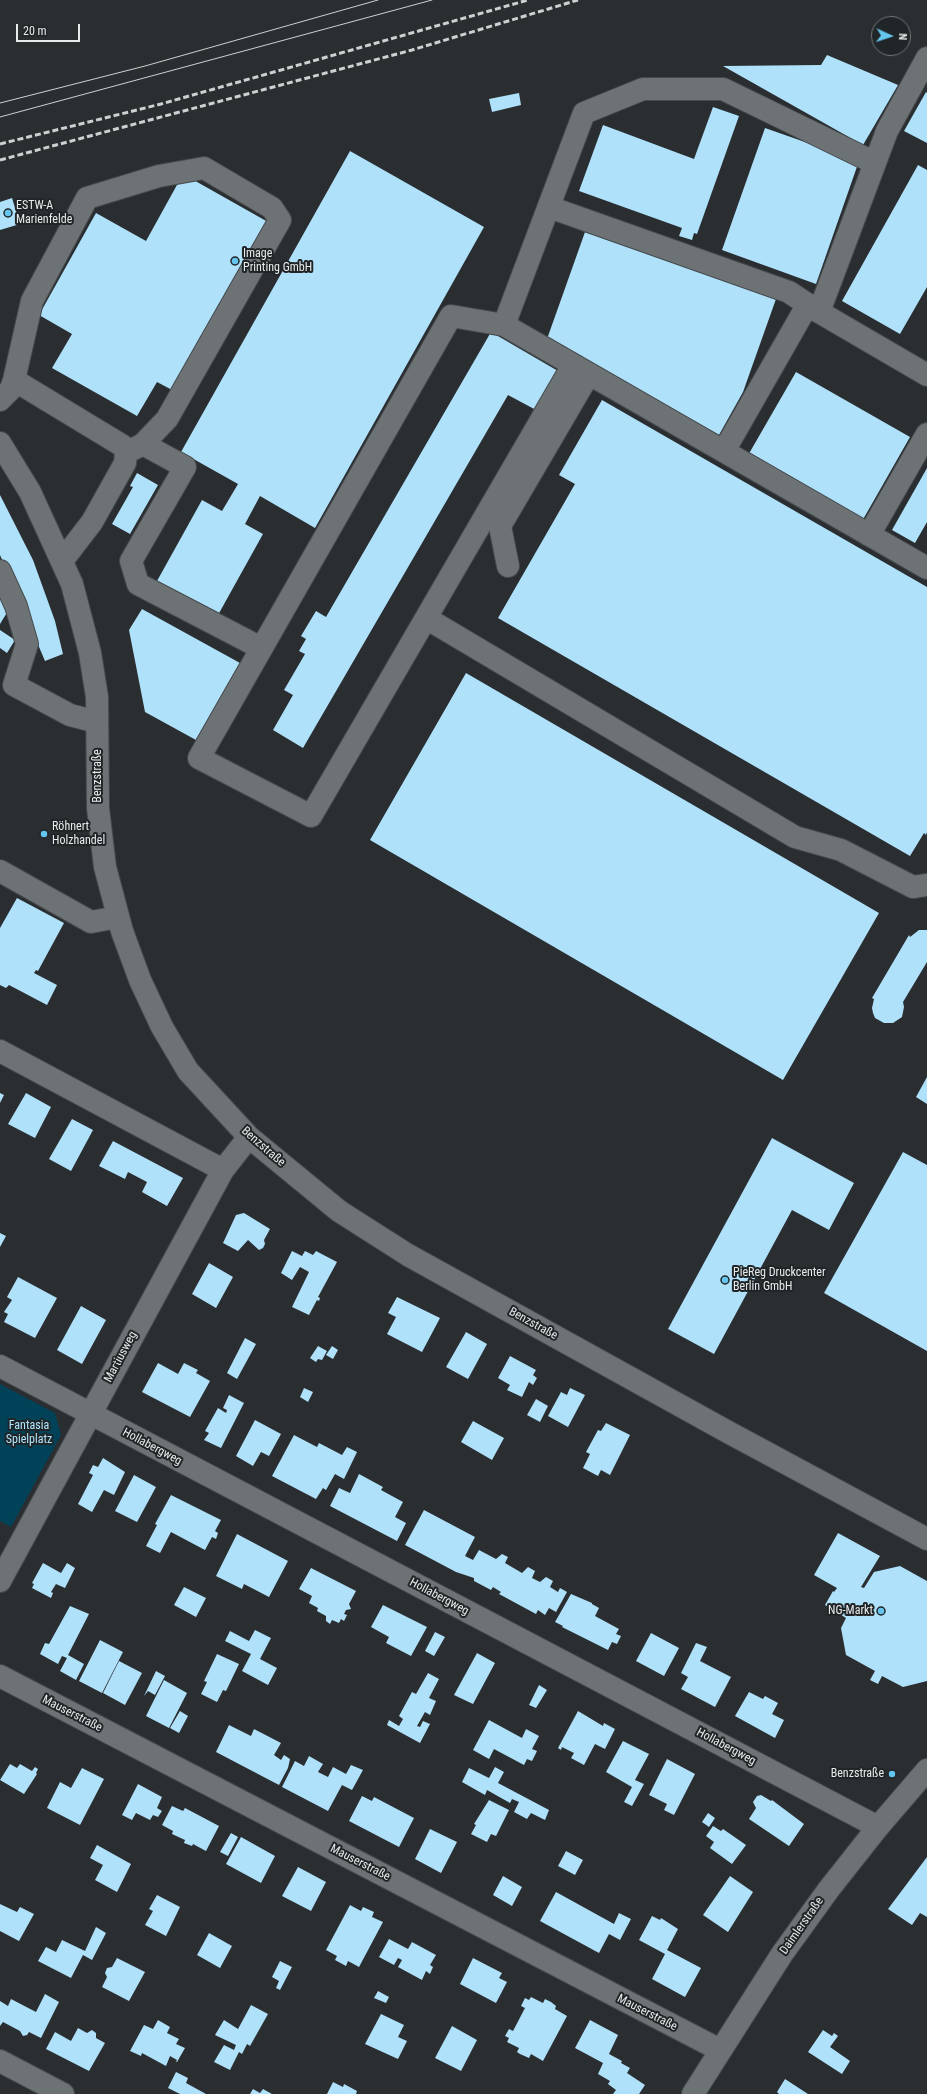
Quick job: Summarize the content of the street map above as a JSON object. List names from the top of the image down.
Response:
{
  "streets": {
    "street": [
      "Benzstraße",
      "Martiusweg",
      "Hollabergweg",
      "Mauserstraße",
      "Daimlerstraße"
    ]
  },
  "crossings": [
    ["Benzstraße", "Martiusweg"],
    ["Martiusweg", "Hollabergweg"],
    ["Hollabergweg", "Daimlerstraße"],
    ["Mauserstraße", "Daimlerstraße"]
  ],
  "parks": ["Fantasia Spielplatz"],
  "places": [
    "ESTW-A Marienfelde",
    "Image Printing GmbH",
    "Röhnert Holzhandel",
    "PieReg Druckcenter Berlin GmbH",
    "NG-Markt",
    "Benzstraße"
  ],
  "scale_bar": "20 m",
  "north": "right"
}
